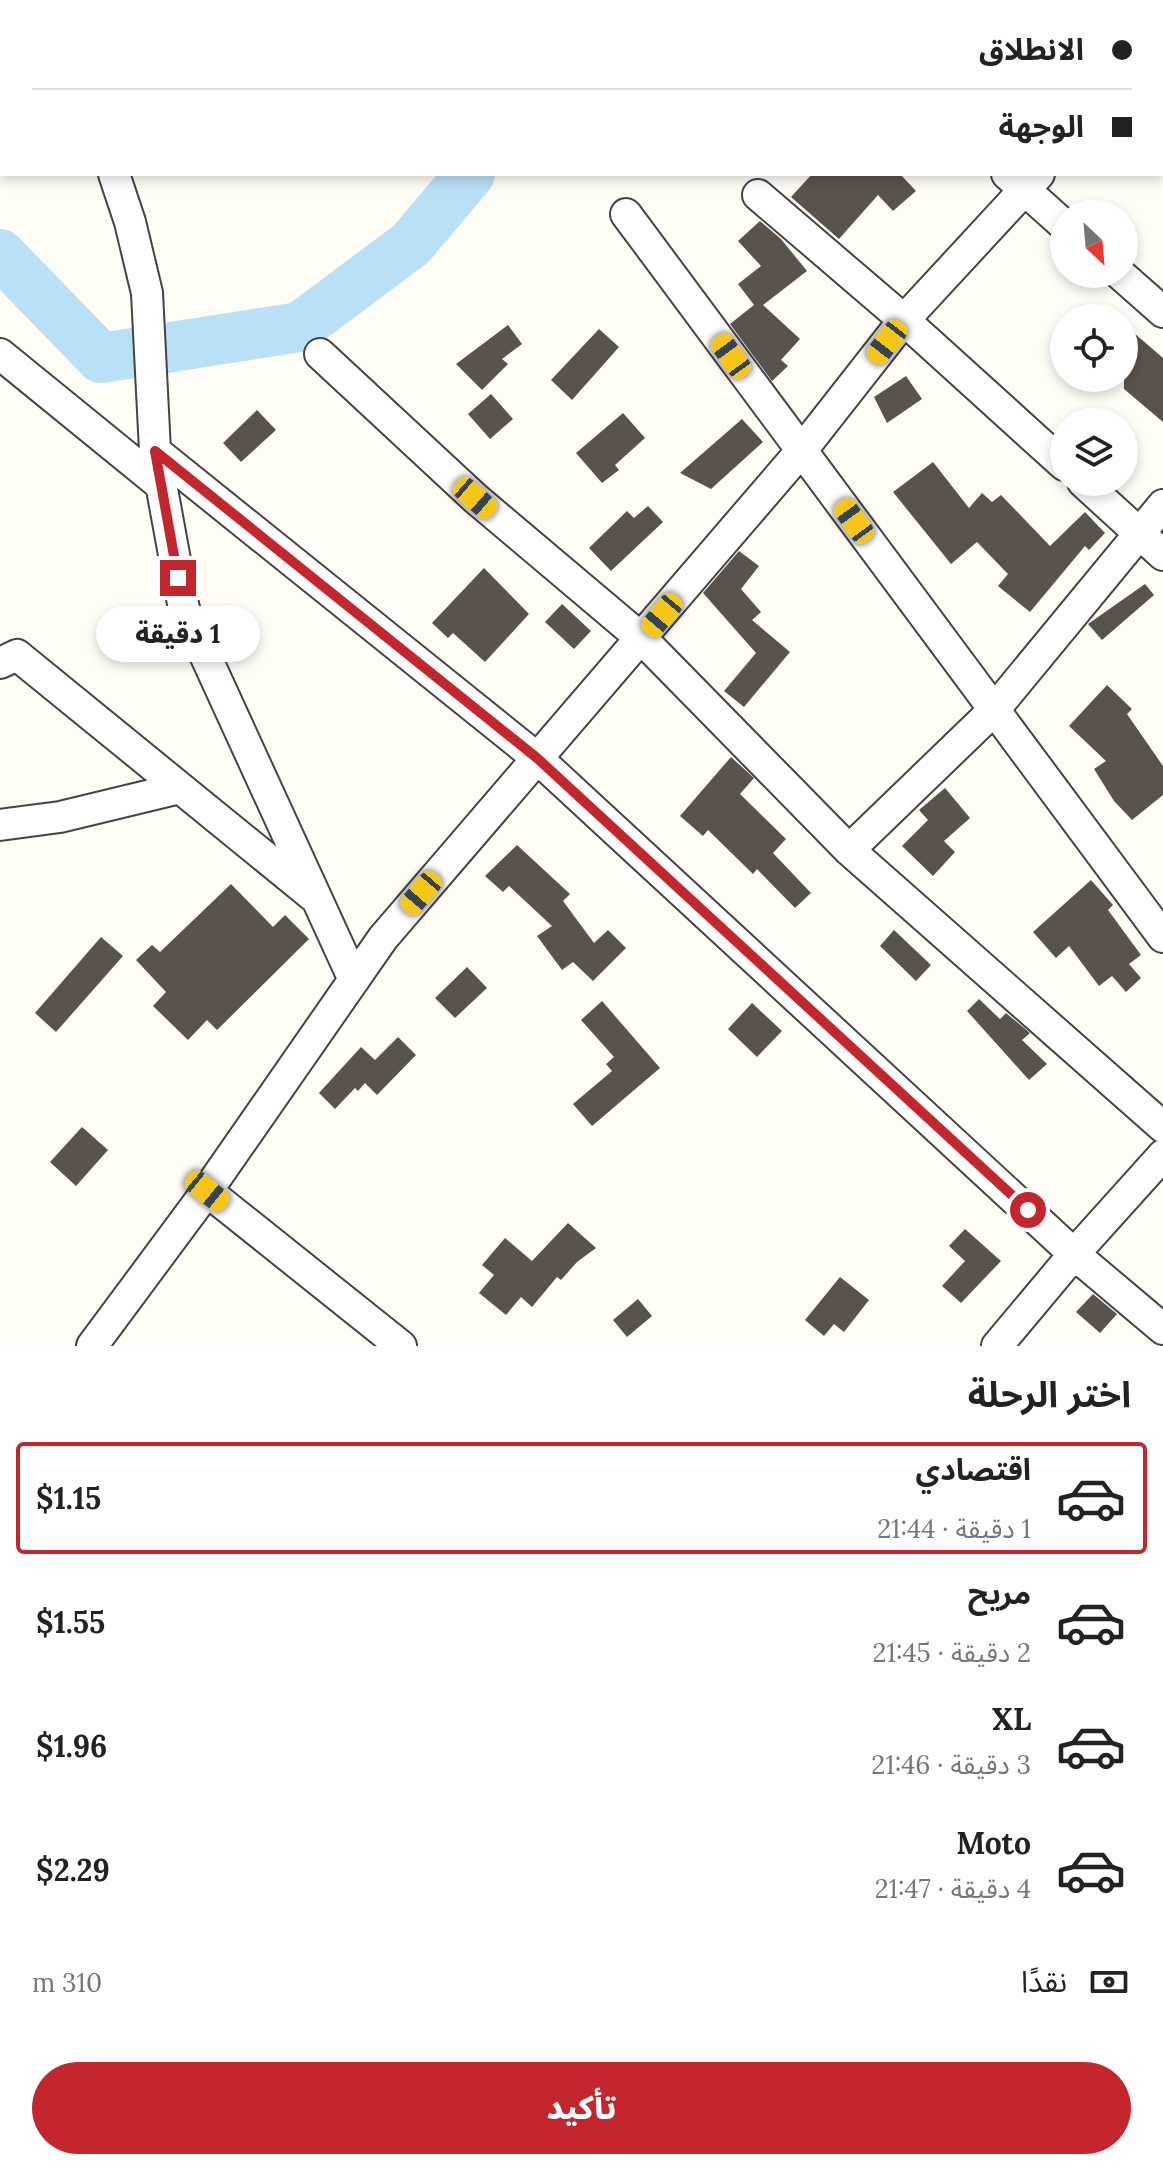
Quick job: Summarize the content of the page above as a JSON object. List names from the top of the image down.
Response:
{
  "north": "bottom right",
  "page": {
    "banner": ["الانطلاق", "الوجهة"],
    "bubble": "1 دقيقة",
    "heading": "اختر الرحلة",
    "list": [
      {
        "name": "اقتصادي",
        "note": "1 دقيقة · 21:44",
        "value": "$1.15"
      },
      {
        "name": "مريح",
        "note": "2 دقيقة · 21:45",
        "value": "$1.55"
      },
      {
        "name": "XL",
        "note": "3 دقيقة · 21:46",
        "value": "$1.96"
      },
      {
        "name": "Moto",
        "note": "4 دقيقة · 21:47",
        "value": "$2.29"
      }
    ],
    "pay": ["نقدًا", "310 m"],
    "buttons": "تأكيد"
  }
}
